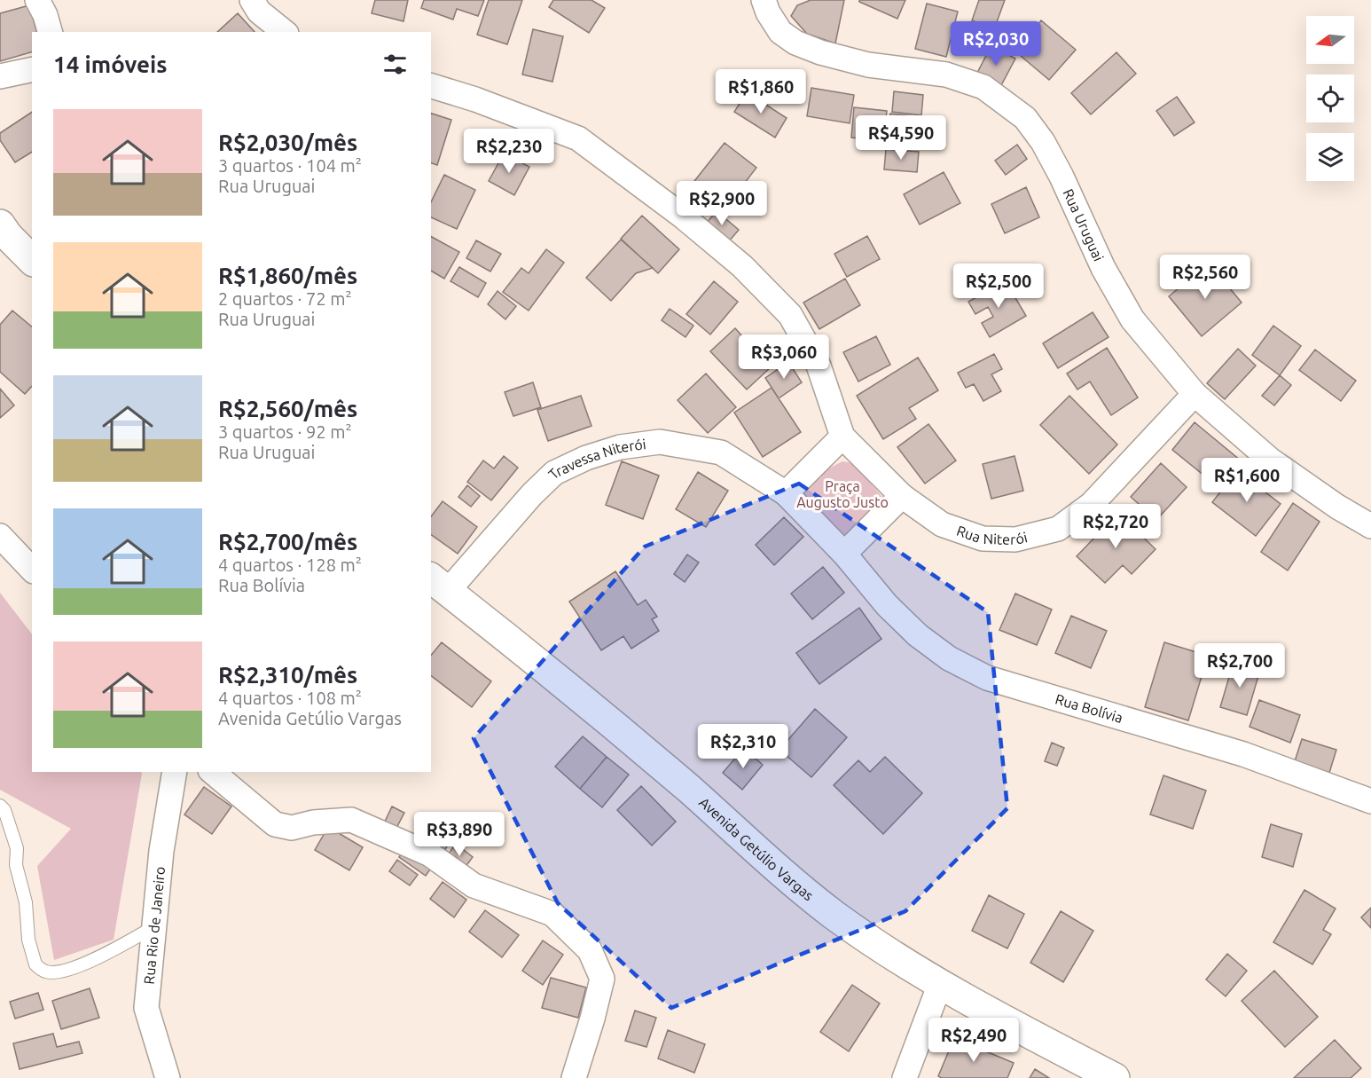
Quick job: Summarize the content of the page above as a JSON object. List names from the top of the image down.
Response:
{
  "streets": {
    "street": [
      "Rua Uruguai",
      "Travessa Niterói",
      "Rua Niterói",
      "Rua Bolívia",
      "Avenida Getúlio Vargas",
      "Rua Rio de Janeiro"
    ]
  },
  "crossings": [
    ["Rua Uruguai", "Rua Niterói"],
    ["Travessa Niterói", "Avenida Getúlio Vargas"]
  ],
  "parks": ["Praça Augusto Justo"],
  "north": "left",
  "page": {
    "price": [
      "R$2,030",
      "R$1,860",
      "R$4,590",
      "R$2,230",
      "R$2,900",
      "R$2,560",
      "R$2,500",
      "R$3,060",
      "R$1,600",
      "R$2,720",
      "R$2,700",
      "R$2,310",
      "R$3,890",
      "R$2,490"
    ],
    "heading": "14 imóveis",
    "list": [
      {
        "name": "R$2,030/mês",
        "note": "3 quartos · 104 m² · Rua Uruguai"
      },
      {
        "name": "R$1,860/mês",
        "note": "2 quartos · 72 m² · Rua Uruguai"
      },
      {
        "name": "R$2,560/mês",
        "note": "3 quartos · 92 m² · Rua Uruguai"
      },
      {
        "name": "R$2,700/mês",
        "note": "4 quartos · 128 m² · Rua Bolívia"
      },
      {
        "name": "R$2,310/mês",
        "note": "4 quartos · 108 m² · Avenida Getúlio Vargas"
      }
    ]
  }
}
